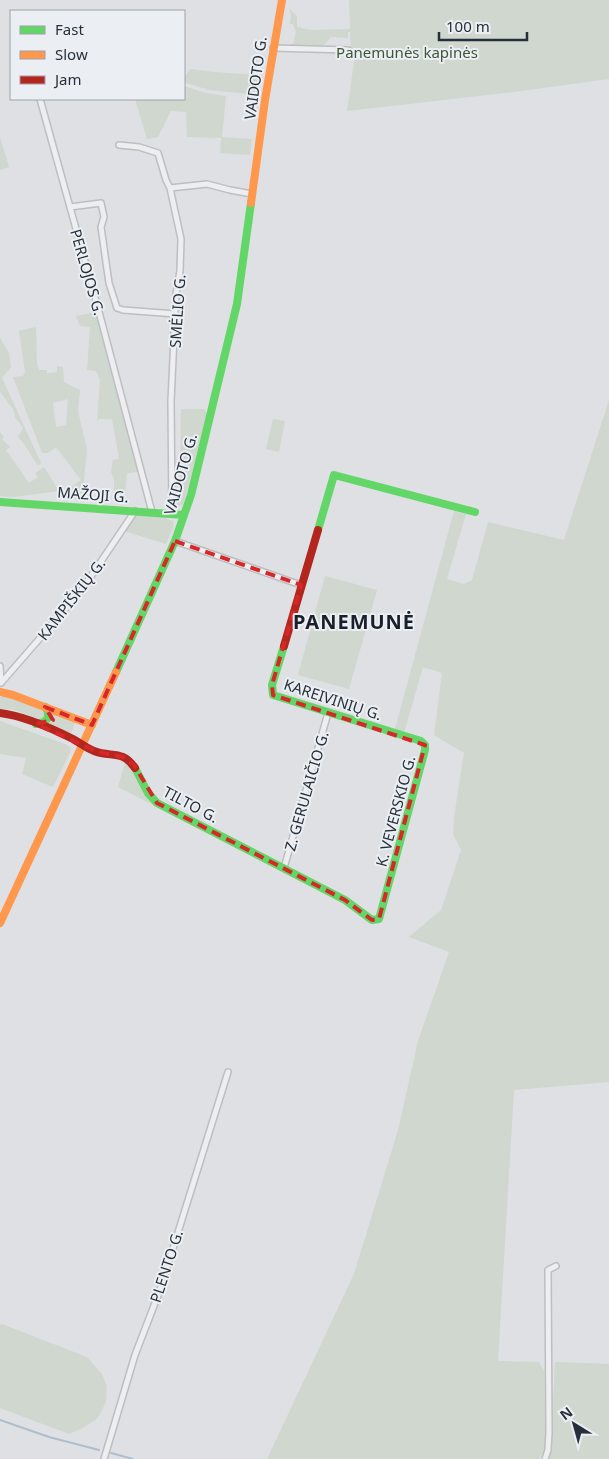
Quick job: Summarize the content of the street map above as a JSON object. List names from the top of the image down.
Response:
{
  "streets": {
    "street": [
      "VAIDOTO G.",
      "PERLOJOS G.",
      "SMĖLIO G.",
      "MAŽOJI G.",
      "KAMPIŠKIŲ G.",
      "KAREIVINIŲ G.",
      "Z. GERULAIČIO G.",
      "TILTO G.",
      "K. VEVERSKIO G.",
      "PLENTO G."
    ]
  },
  "crossings": [
    ["VAIDOTO G.", "MAŽOJI G."],
    ["VAIDOTO G.", "TILTO G."],
    ["PERLOJOS G.", "SMĖLIO G."],
    ["PERLOJOS G.", "MAŽOJI G."],
    ["SMĖLIO G.", "MAŽOJI G."],
    ["MAŽOJI G.", "KAMPIŠKIŲ G."],
    ["KAREIVINIŲ G.", "Z. GERULAIČIO G."],
    ["KAREIVINIŲ G.", "K. VEVERSKIO G."],
    ["Z. GERULAIČIO G.", "TILTO G."],
    ["TILTO G.", "K. VEVERSKIO G."]
  ],
  "districts": ["PANEMUNĖ"],
  "parks": ["Panemunės kapinės"],
  "legend": ["Fast", "Slow", "Jam"],
  "scale_bar": "100 m",
  "north": "top left"
}
